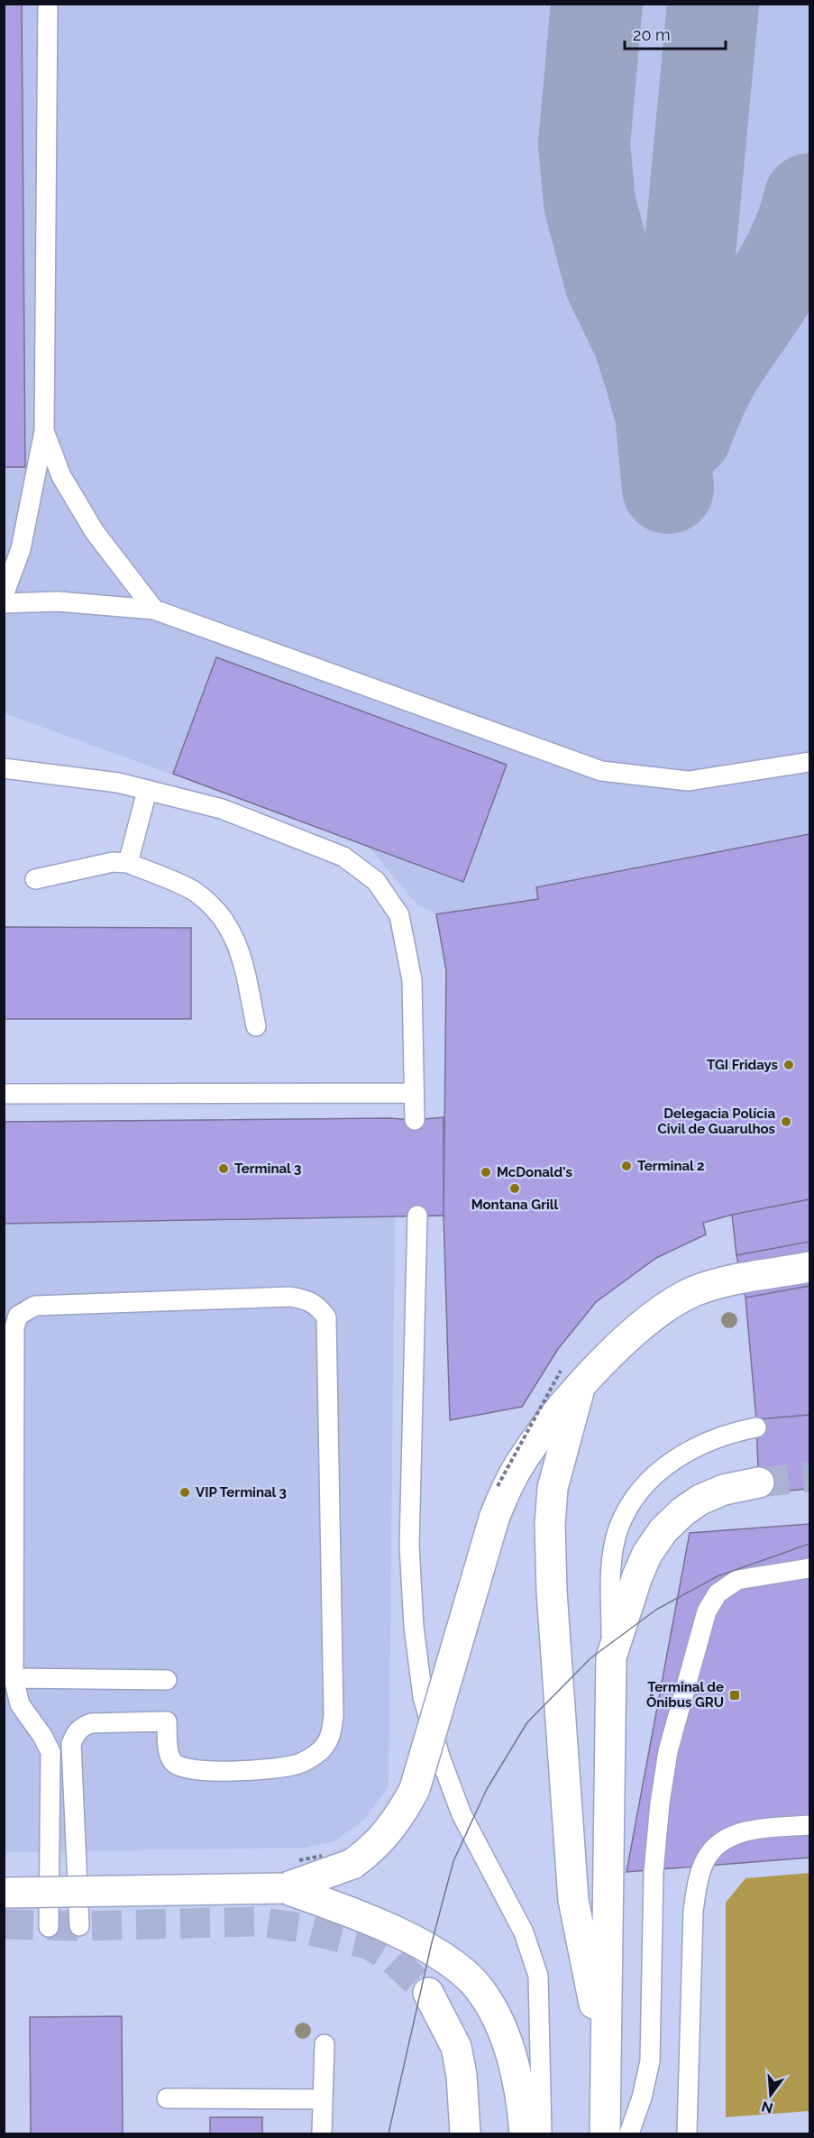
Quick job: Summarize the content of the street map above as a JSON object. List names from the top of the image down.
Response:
{
  "places": {
    "other": [
      "TGI Fridays",
      "Delegacia Polícia Civil de Guarulhos",
      "Terminal 2",
      "Terminal 3",
      "McDonald's",
      "Montana Grill",
      "VIP Terminal 3"
    ],
    "transit": ["Terminal de Ônibus GRU"]
  },
  "scale_bar": "20 m",
  "north": "bottom"
}
